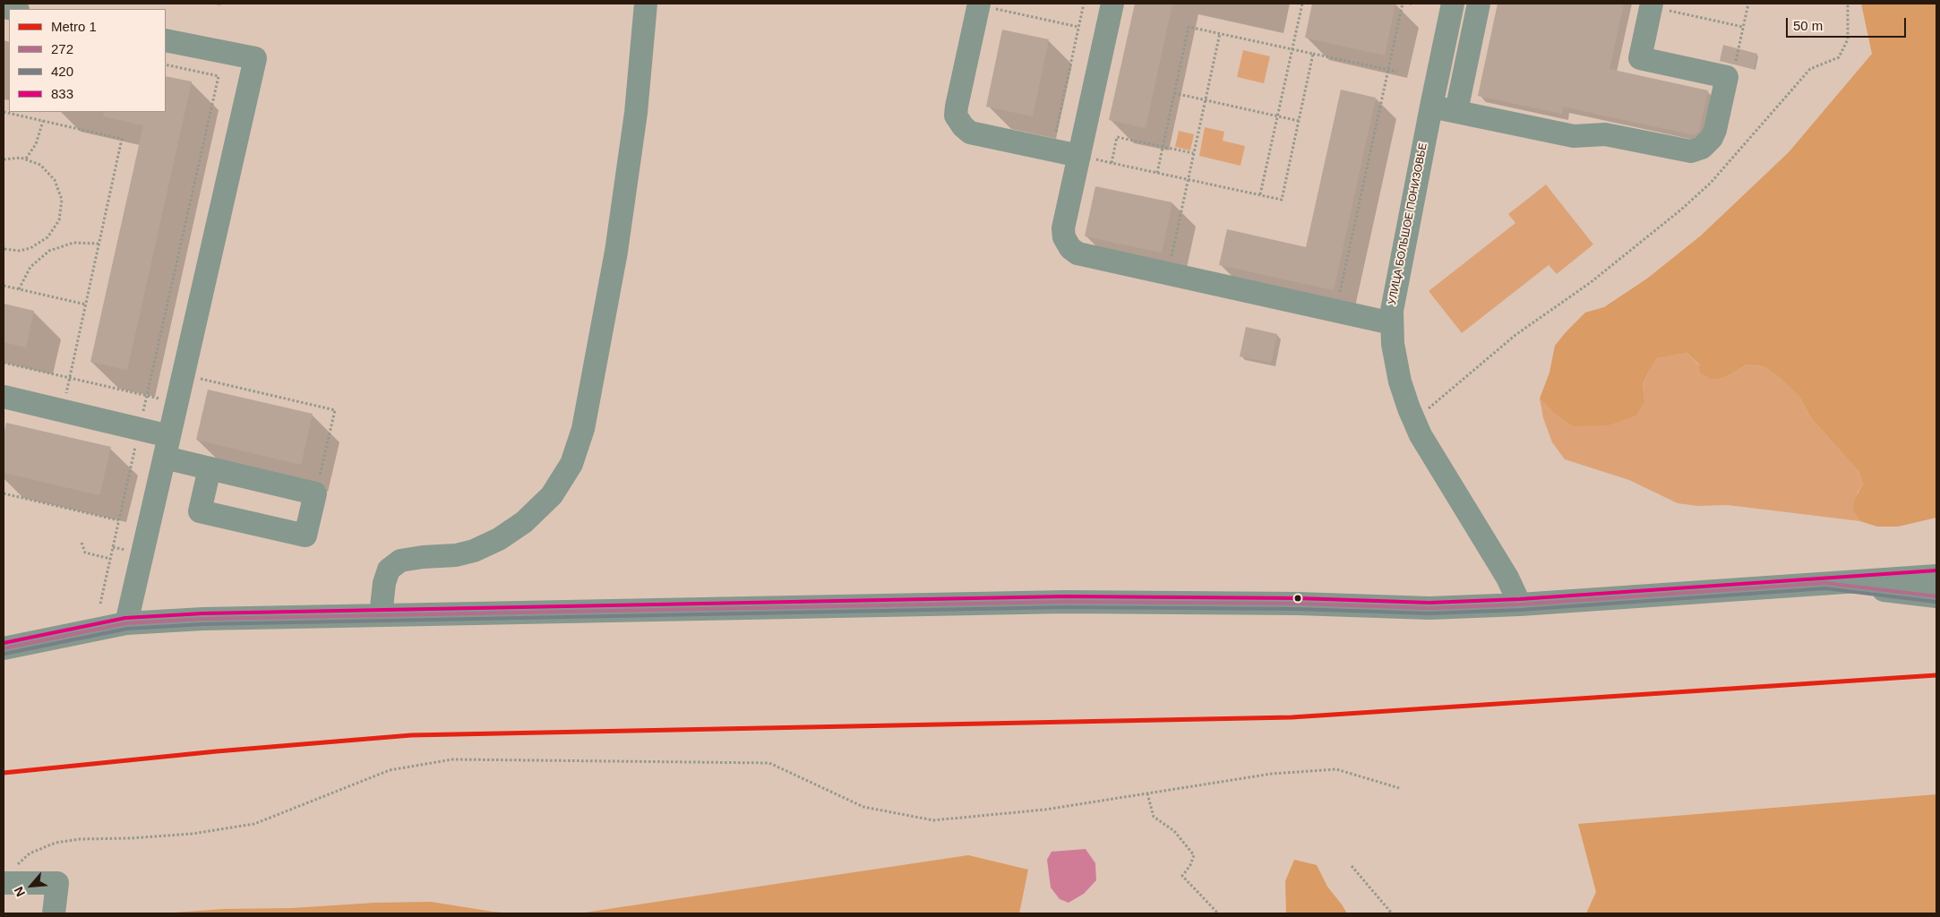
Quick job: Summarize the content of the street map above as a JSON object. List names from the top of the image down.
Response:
{
  "streets": {
    "street": ["УЛИЦА БОЛЬШОЕ ПОНИЗОВЬЕ"]
  },
  "lines": [
    "transit line 833",
    "transit line 272",
    "transit line 420",
    "metro line 1"
  ],
  "legend": [
    "Metro 1",
    "272",
    "420",
    "833"
  ],
  "scale_bar": "50 m",
  "north": "bottom left"
}
